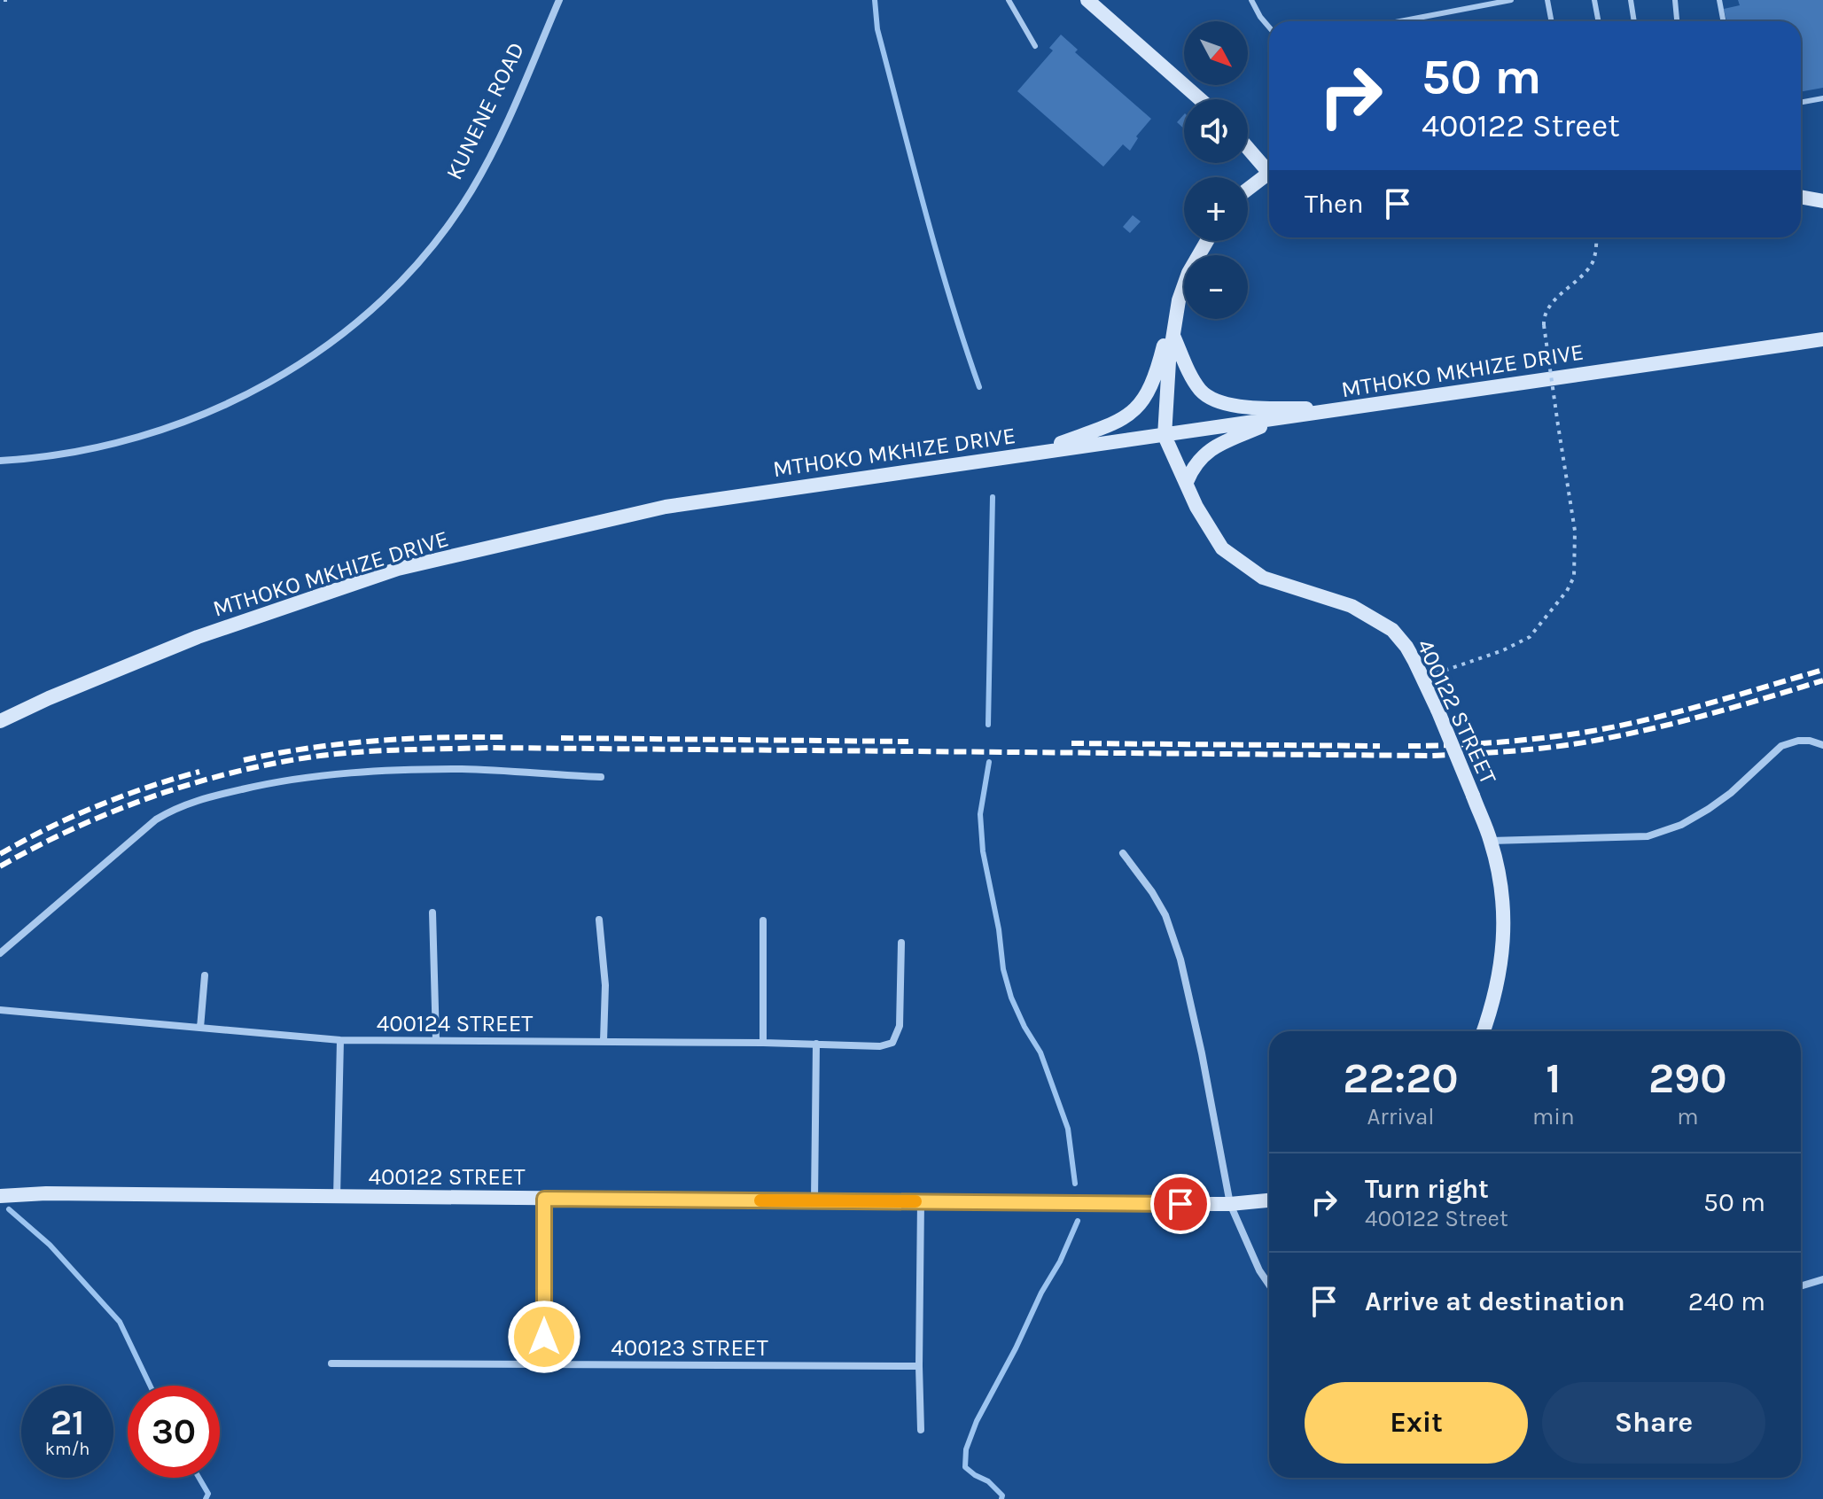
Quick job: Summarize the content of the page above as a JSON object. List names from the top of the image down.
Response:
{
  "streets": {
    "street": [
      "KUNENE ROAD",
      "MTHOKO MKHIZE DRIVE",
      "400122 STREET",
      "400124 STREET",
      "400123 STREET"
    ]
  },
  "crossings": [
    ["MTHOKO MKHIZE DRIVE", "400122 STREET"]
  ],
  "north": "bottom right",
  "page": {
    "map_buttons": ["+", "−"],
    "turn": ["50 m", "400122 Street"],
    "then": "Then",
    "eta": [
      "22:20",
      "Arrival",
      "1",
      "min",
      "290",
      "m"
    ],
    "list": [
      {
        "name": "Turn right",
        "note": "400122 Street",
        "value": "50 m"
      },
      {
        "name": "Arrive at destination",
        "value": "240 m"
      }
    ],
    "buttons": ["Exit", "Share"],
    "speed": "21 km/h",
    "limit": "30"
  }
}
